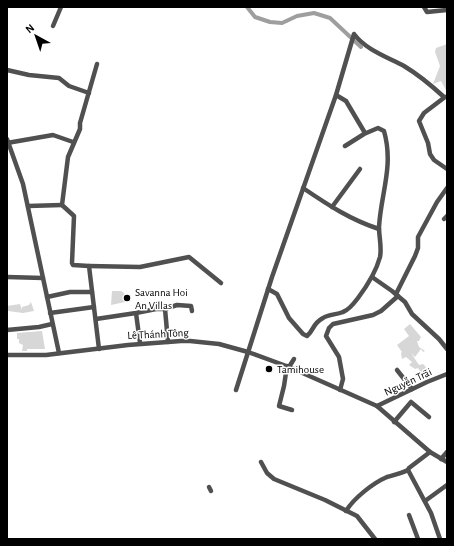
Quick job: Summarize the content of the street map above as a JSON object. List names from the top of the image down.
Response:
{
  "streets": {
    "street": ["Lê Thánh Tông", "Nguyễn Trãi"]
  },
  "crossings": [
    ["Lê Thánh Tông", "Nguyễn Trãi"]
  ],
  "places": ["Savanna Hoi An Villas", "Tamihouse"],
  "north": "top left"
}
